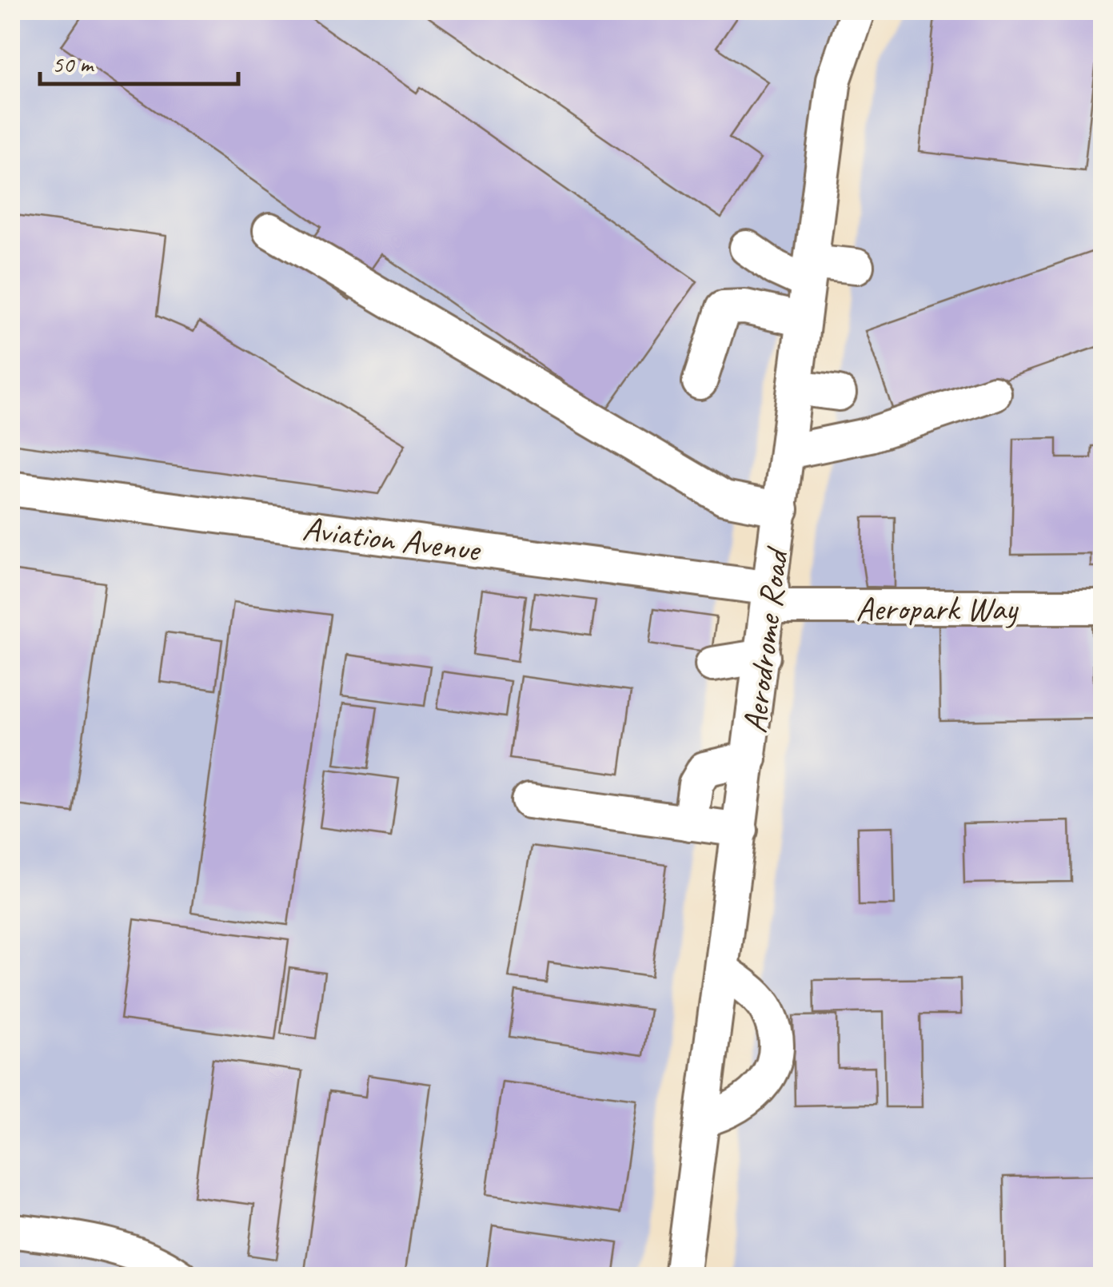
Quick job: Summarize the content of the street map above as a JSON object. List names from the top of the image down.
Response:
{
  "streets": {
    "street": ["Aviation Avenue", "Aeropark Way", "Aerodrome Road"]
  },
  "crossings": [
    ["Aviation Avenue", "Aeropark Way"],
    ["Aviation Avenue", "Aerodrome Road"],
    ["Aeropark Way", "Aerodrome Road"]
  ],
  "scale_bar": "50 m"
}
